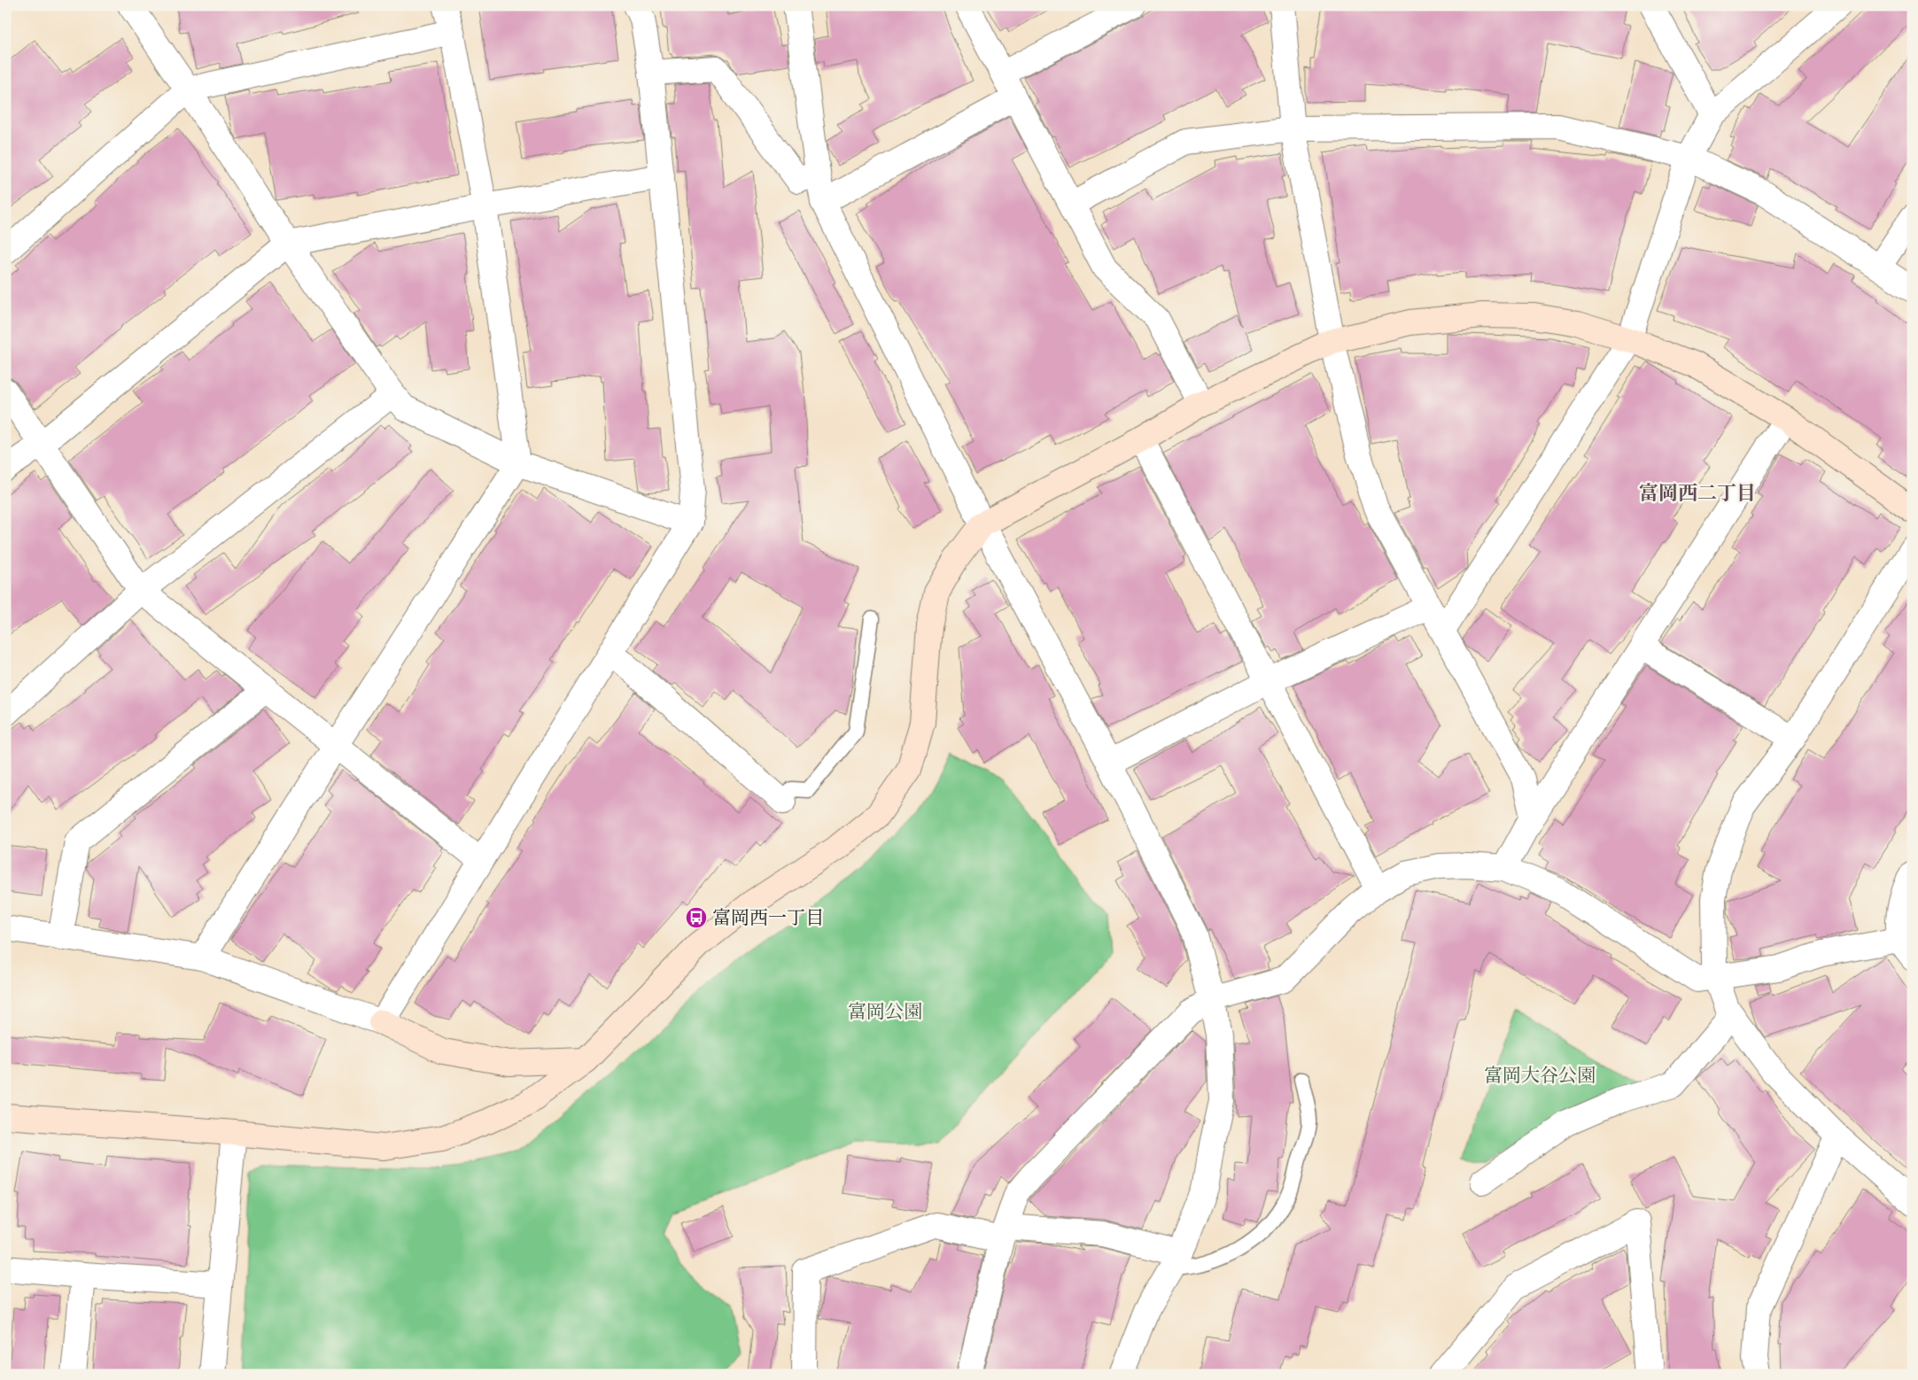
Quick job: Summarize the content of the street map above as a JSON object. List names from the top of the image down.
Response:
{
  "districts": ["富岡西二丁目"],
  "parks": ["富岡公園", "富岡大谷公園"],
  "places": {
    "bus stop": ["富岡西一丁目"]
  }
}
